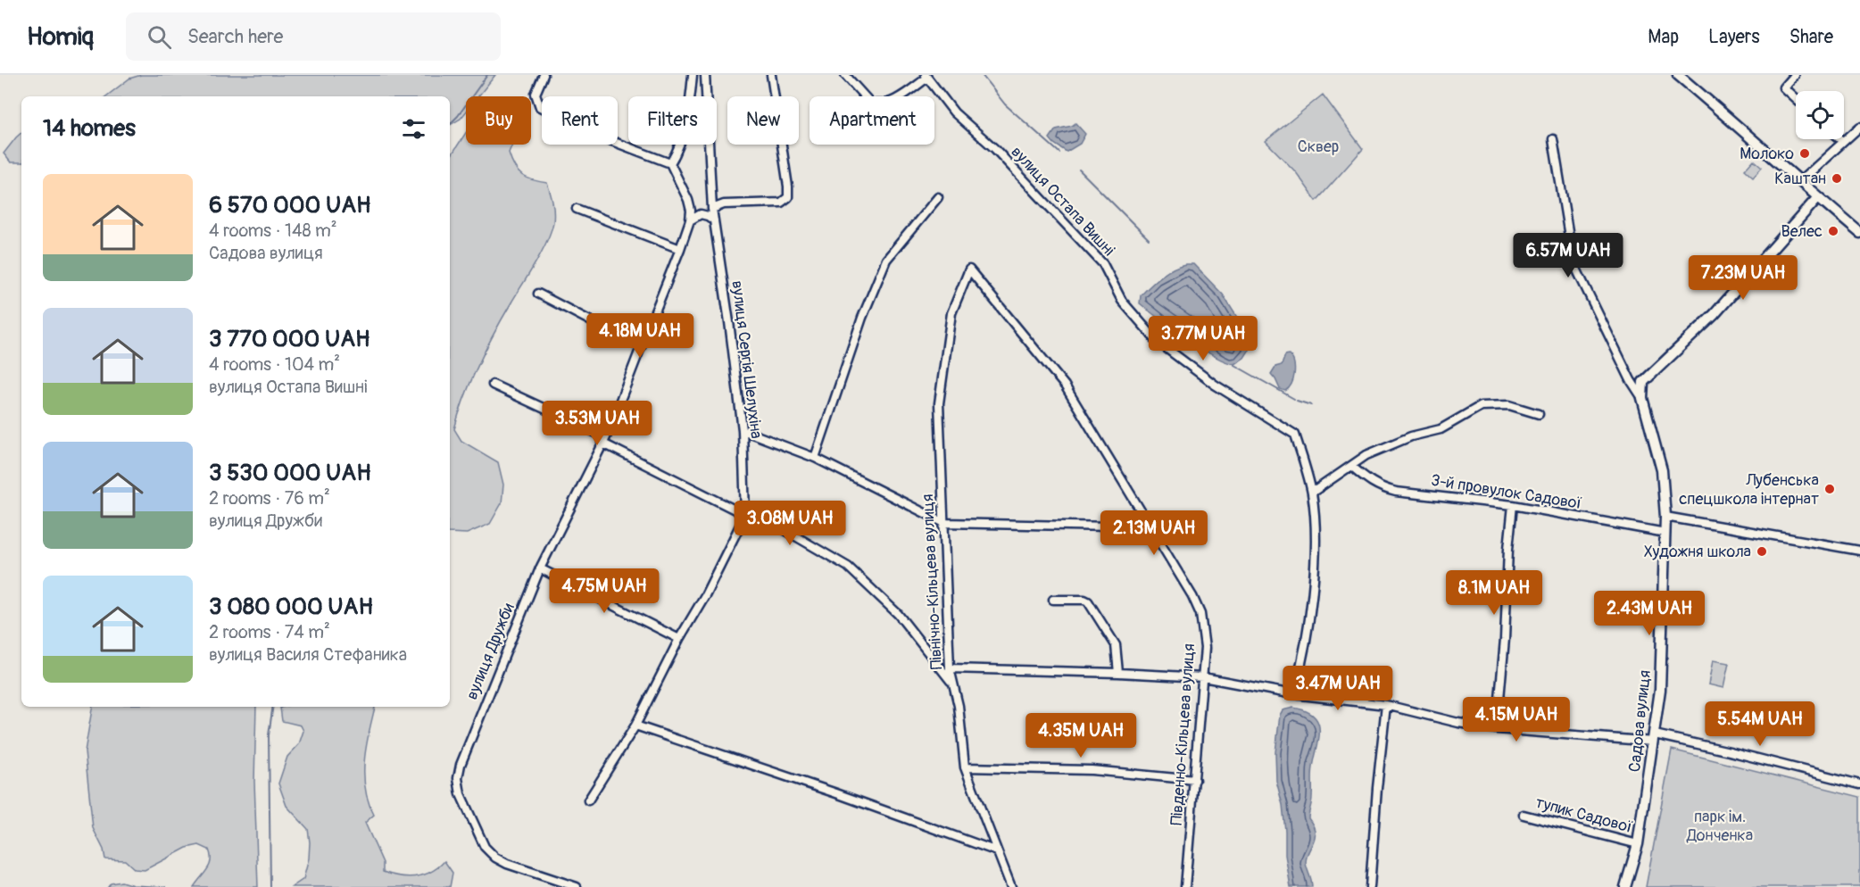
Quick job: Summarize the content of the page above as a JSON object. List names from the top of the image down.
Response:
{
  "streets": {
    "main road": ["Садова вулиця"],
    "street": [
      "вулиця Остапа Вишні",
      "вулиця Сергія Шелухіна",
      "3-й провулок Садової",
      "Північно-Кільцева вулиця",
      "вулиця Дружби",
      "Південно-Кільцева вулиця",
      "тупик Садової"
    ]
  },
  "crossings": [
    ["3-й провулок Садової", "Садова вулиця"],
    ["Північно-Кільцева вулиця", "Південно-Кільцева вулиця"],
    ["Садова вулиця", "тупик Садової"]
  ],
  "parks": ["Сквер", "парк ім. Донченка"],
  "places": [
    "Молоко",
    "Каштан",
    "Велес",
    "Лубенська спецшкола інтернат",
    "Художня школа"
  ],
  "page": {
    "header": "Homiq",
    "search": "Search here",
    "nav": ["Map", "Layers", "Share"],
    "chip": [
      "Buy",
      "Rent",
      "Filters",
      "New",
      "Apartment"
    ],
    "heading": "14 homes",
    "list": [
      {
        "name": "6 570 000 UAH",
        "note": "4 rooms · 148 m² · Садова вулиця"
      },
      {
        "name": "3 770 000 UAH",
        "note": "4 rooms · 104 m² · вулиця Остапа Вишні"
      },
      {
        "name": "3 530 000 UAH",
        "note": "2 rooms · 76 m² · вулиця Дружби"
      },
      {
        "name": "3 080 000 UAH",
        "note": "2 rooms · 74 m² · вулиця Василя Стефаника"
      }
    ],
    "price": [
      "6.57M UAH",
      "7.23M UAH",
      "4.18M UAH",
      "3.77M UAH",
      "3.53M UAH",
      "3.08M UAH",
      "2.13M UAH",
      "4.75M UAH",
      "8.1M UAH",
      "2.43M UAH",
      "3.47M UAH",
      "4.15M UAH",
      "5.54M UAH",
      "4.35M UAH"
    ]
  }
}
